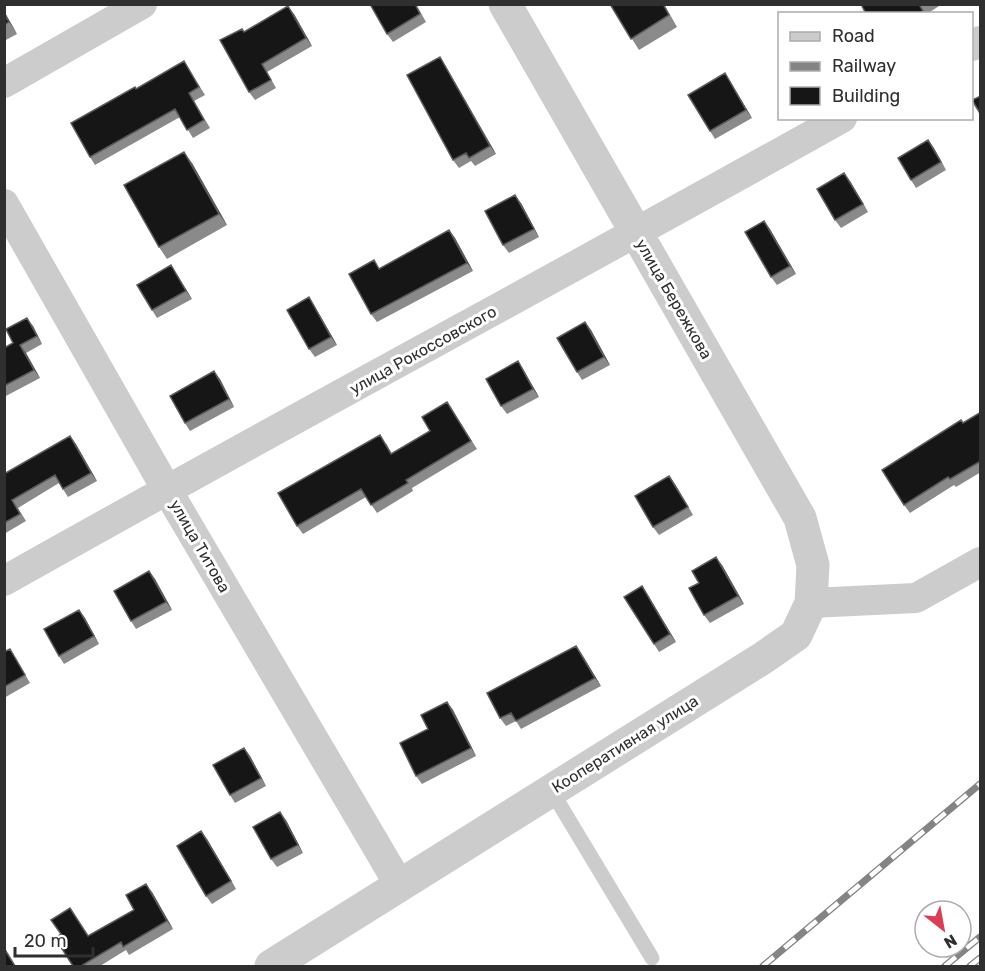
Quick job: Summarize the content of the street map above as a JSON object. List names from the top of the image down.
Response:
{
  "streets": {
    "street": [
      "улица Бережкова",
      "улица Рокоссовского",
      "улица Титова",
      "Кооперативная улица"
    ]
  },
  "crossings": [
    ["улица Бережкова", "улица Рокоссовского"],
    ["улица Бережкова", "Кооперативная улица"],
    ["улица Рокоссовского", "улица Титова"],
    ["улица Титова", "Кооперативная улица"]
  ],
  "legend": ["Road", "Railway", "Building"],
  "scale_bar": "20 m",
  "north": "bottom right"
}
